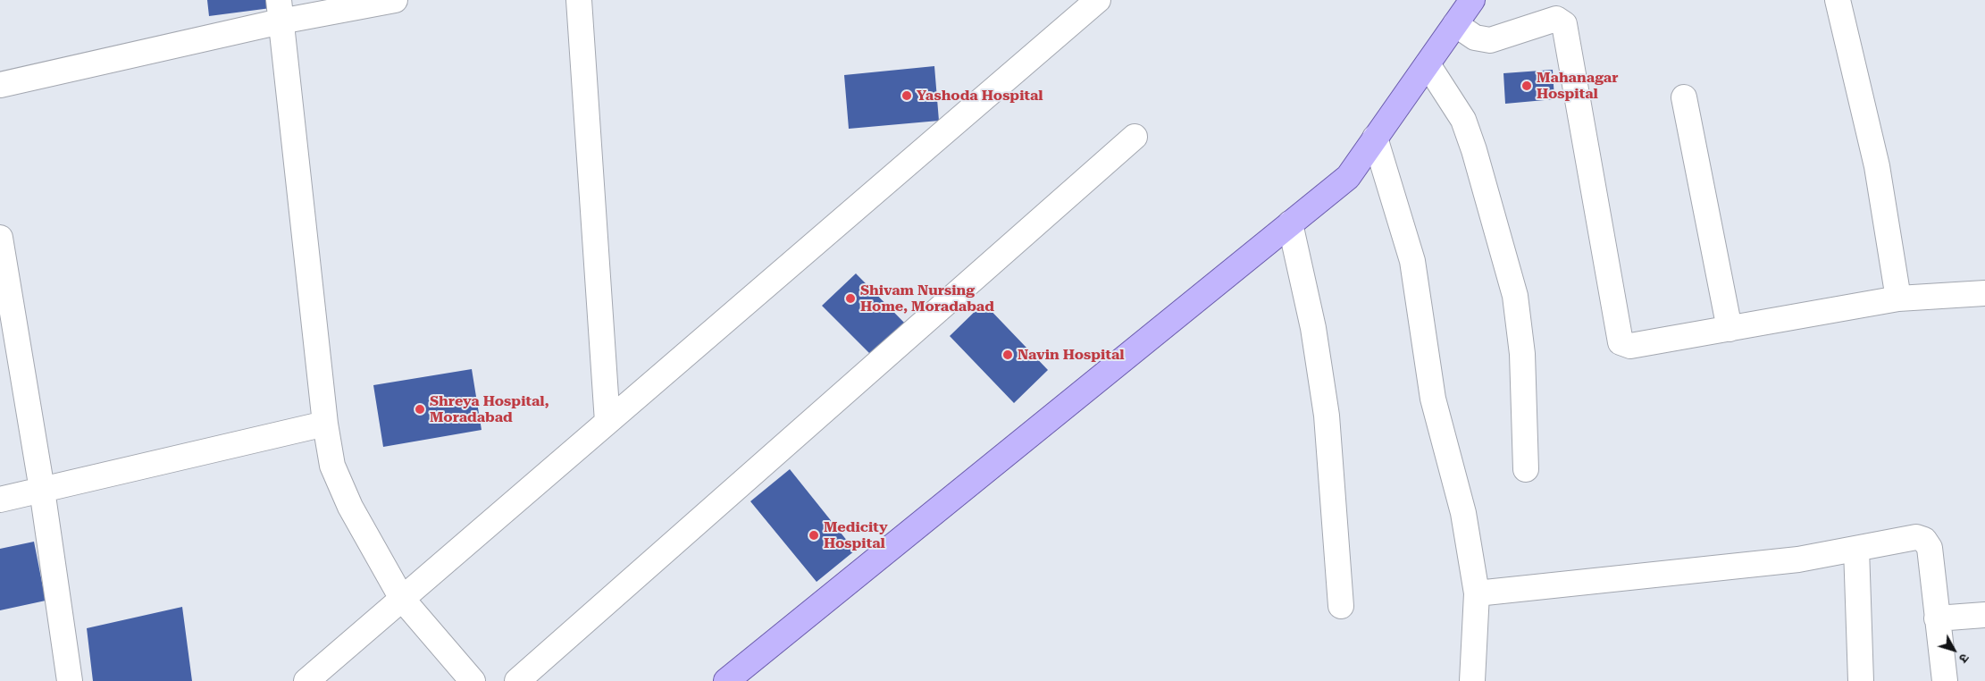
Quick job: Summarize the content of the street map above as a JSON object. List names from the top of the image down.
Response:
{
  "places": [
    "Mahanagar Hospital",
    "Yashoda Hospital",
    "Shivam Nursing Home, Moradabad",
    "Navin Hospital",
    "Shreya Hospital, Moradabad",
    "Medicity Hospital"
  ],
  "north": "bottom right"
}
